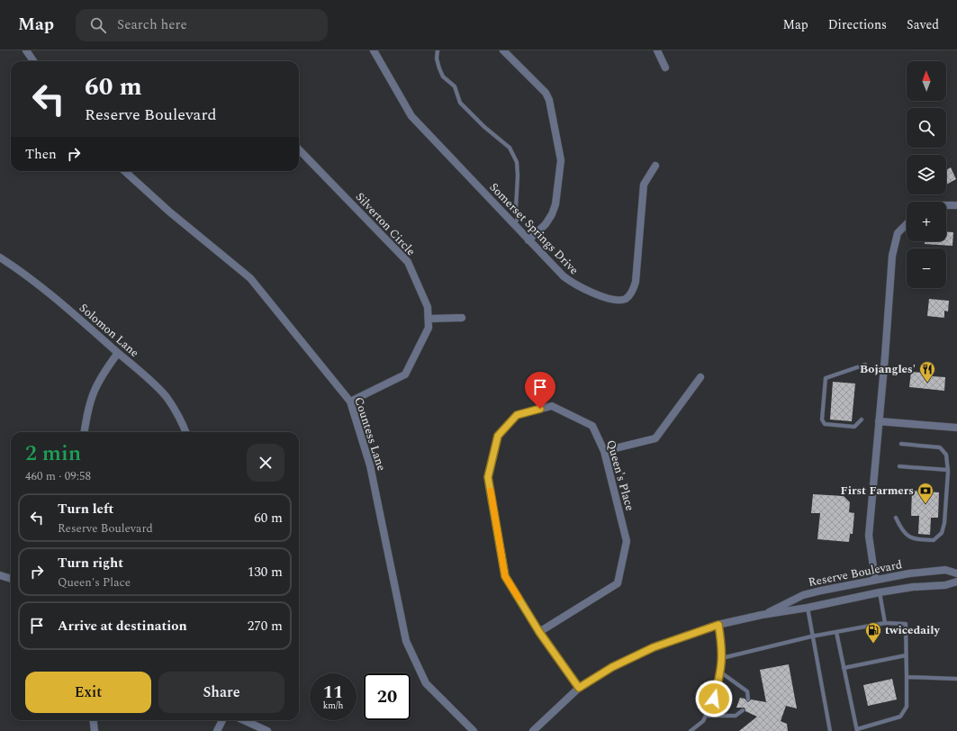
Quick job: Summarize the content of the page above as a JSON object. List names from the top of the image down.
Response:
{
  "streets": {
    "street": [
      "Silverton Circle",
      "Somerset Springs Drive",
      "Solomon Lane",
      "Countess Lane",
      "Queen's Place",
      "Reserve Boulevard"
    ]
  },
  "crossings": [
    ["Silverton Circle", "Countess Lane"],
    ["Queen's Place", "Reserve Boulevard"]
  ],
  "places": {
    "restaurant": ["Bojangles'"],
    "bank": ["First Farmers"],
    "fuel station": ["twicedaily"]
  },
  "north": "top",
  "page": {
    "header": "Map",
    "search": "Search here",
    "nav": ["Map", "Directions", "Saved"],
    "map_buttons": ["+", "−"],
    "turn": ["60 m", "Reserve Boulevard"],
    "then": "Then",
    "heading": ["2 min", "460 m · 09:58"],
    "list": [
      {
        "name": "Turn left",
        "note": "Reserve Boulevard",
        "value": "60 m"
      },
      {
        "name": "Turn right",
        "note": "Queen's Place",
        "value": "130 m"
      },
      {
        "name": "Arrive at destination",
        "value": "270 m"
      }
    ],
    "buttons": ["Exit", "Share"],
    "speed": "11 km/h",
    "limit": "20"
  }
}
